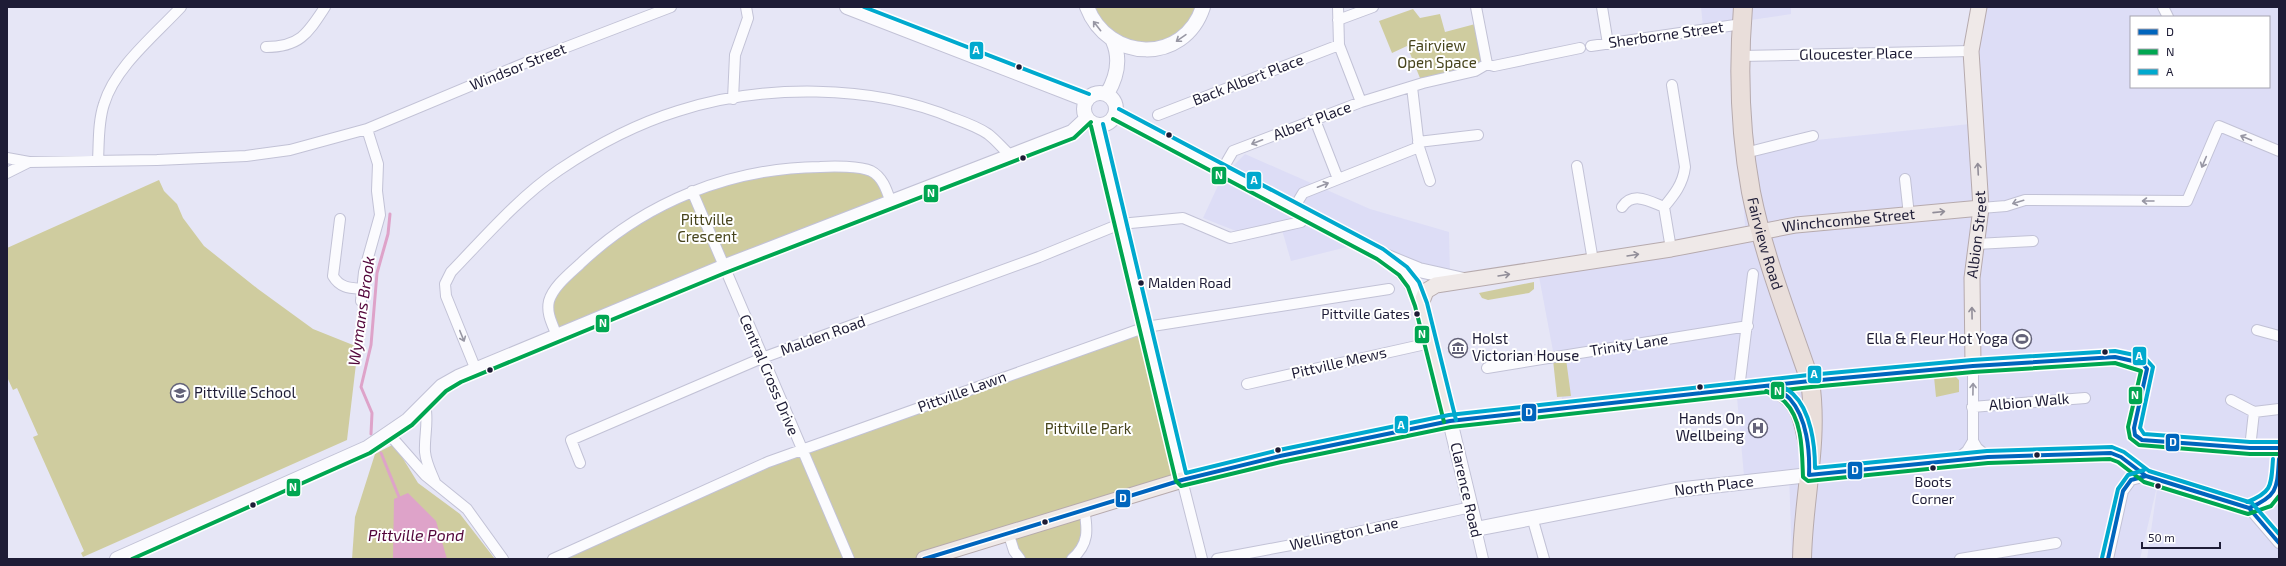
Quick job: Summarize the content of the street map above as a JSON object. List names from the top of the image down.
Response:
{
  "streets": {
    "highway": ["Fairview Road"],
    "main road": ["Winchcombe Street", "Albion Street", "Clarence Road"],
    "street": [
      "Sherborne Street",
      "Gloucester Place",
      "Windsor Street",
      "Back Albert Place",
      "Albert Place",
      "Malden Road",
      "Trinity Lane",
      "Pittville Mews",
      "Central Cross Drive",
      "Pittville Lawn",
      "Albion Walk",
      "North Place",
      "Wellington Lane"
    ]
  },
  "crossings": [
    ["Sherborne Street", "Fairview Road"],
    ["Gloucester Place", "Albion Street"],
    ["Gloucester Place", "Fairview Road"],
    ["Winchcombe Street", "Albion Street"],
    ["Winchcombe Street", "Fairview Road"],
    ["Albion Street", "Albion Walk"],
    ["Fairview Road", "North Place"],
    ["Malden Road", "Central Cross Drive"],
    ["Pittville Mews", "Clarence Road"],
    ["Central Cross Drive", "Pittville Lawn"],
    ["North Place", "Clarence Road"],
    ["Clarence Road", "Wellington Lane"]
  ],
  "one_way": ["Albert Place", "Albion Street"],
  "water": ["Wymans Brook", "Pittville Pond"],
  "parks": ["Fairview Open Space", "Pittville Crescent", "Pittville Park"],
  "places": {
    "other": ["Malden Road", "Pittville Gates", "Boots Corner"],
    "sports": ["Ella & Fleur Hot Yoga"],
    "museum": ["Holst Victorian House"],
    "school or university": ["Pittville School"],
    "hospital": ["Hands On Wellbeing"]
  },
  "lines": ["transit line A", "transit line N", "transit line D"],
  "legend": ["D", "N", "A"],
  "scale_bar": "50 m"
}
